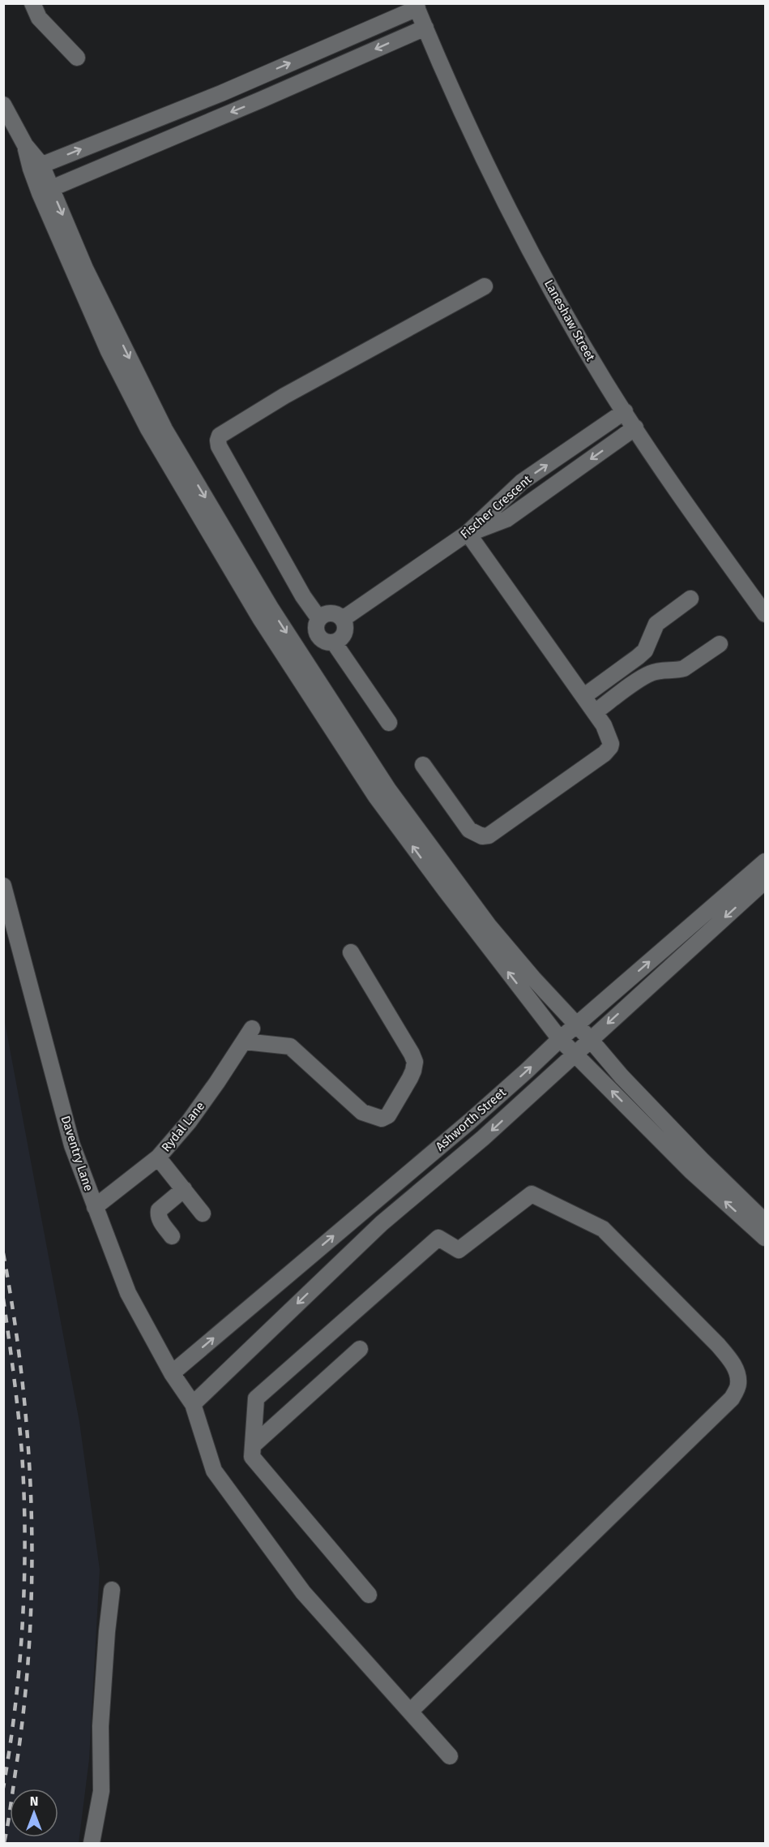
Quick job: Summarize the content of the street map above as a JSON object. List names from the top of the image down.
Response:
{
  "streets": {
    "street": [
      "Laneshaw Street",
      "Fischer Crescent",
      "Ashworth Street",
      "Rydal Lane",
      "Daventry Lane"
    ]
  },
  "crossings": [
    ["Laneshaw Street", "Fischer Crescent"],
    ["Ashworth Street", "Daventry Lane"],
    ["Rydal Lane", "Daventry Lane"]
  ],
  "north": "top"
}
